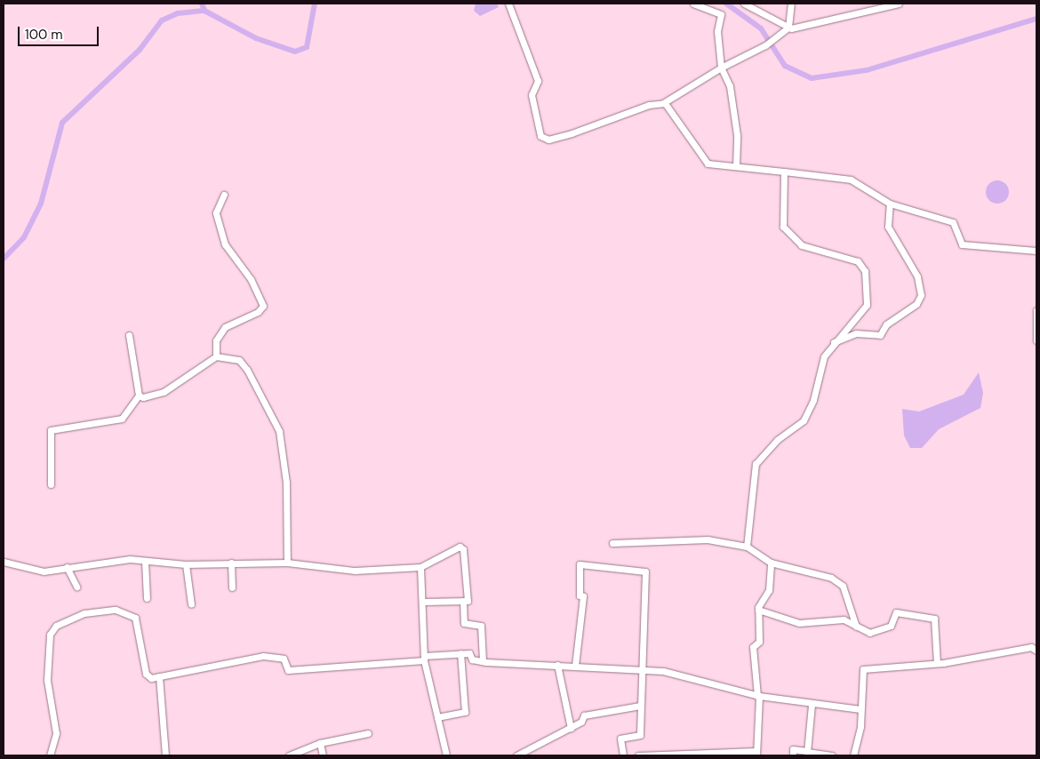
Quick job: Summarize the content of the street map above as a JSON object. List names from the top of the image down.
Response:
{
  "scale_bar": "100 m"
}
